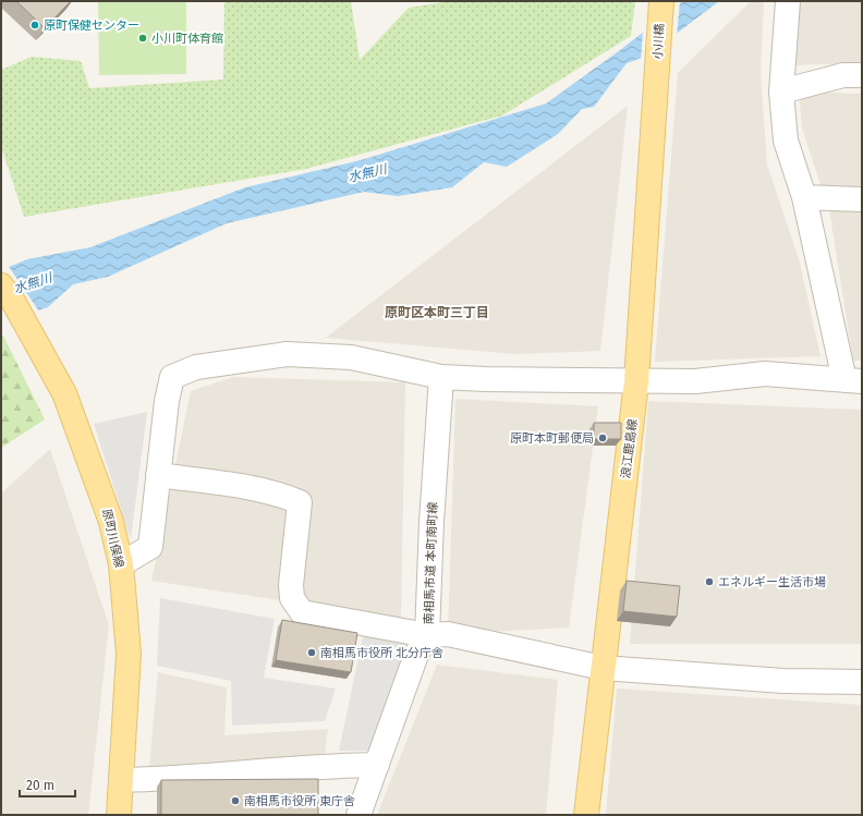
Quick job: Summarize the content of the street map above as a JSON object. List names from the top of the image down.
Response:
{
  "streets": {
    "main road": ["小川橋", "浪江鹿島線", "原町川俣線"],
    "street": ["南相馬市道 本町南町線"]
  },
  "crossings": [
    ["小川橋", "浪江鹿島線"]
  ],
  "districts": ["原町区本町三丁目"],
  "water": ["水無川"],
  "places": [
    "原町保健センター",
    "小川町体育館",
    "原町本町郵便局",
    "エネルギー生活市場",
    "南相馬市役所 北分庁舎",
    "南相馬市役所 東庁舎"
  ],
  "scale_bar": "20 m"
}
